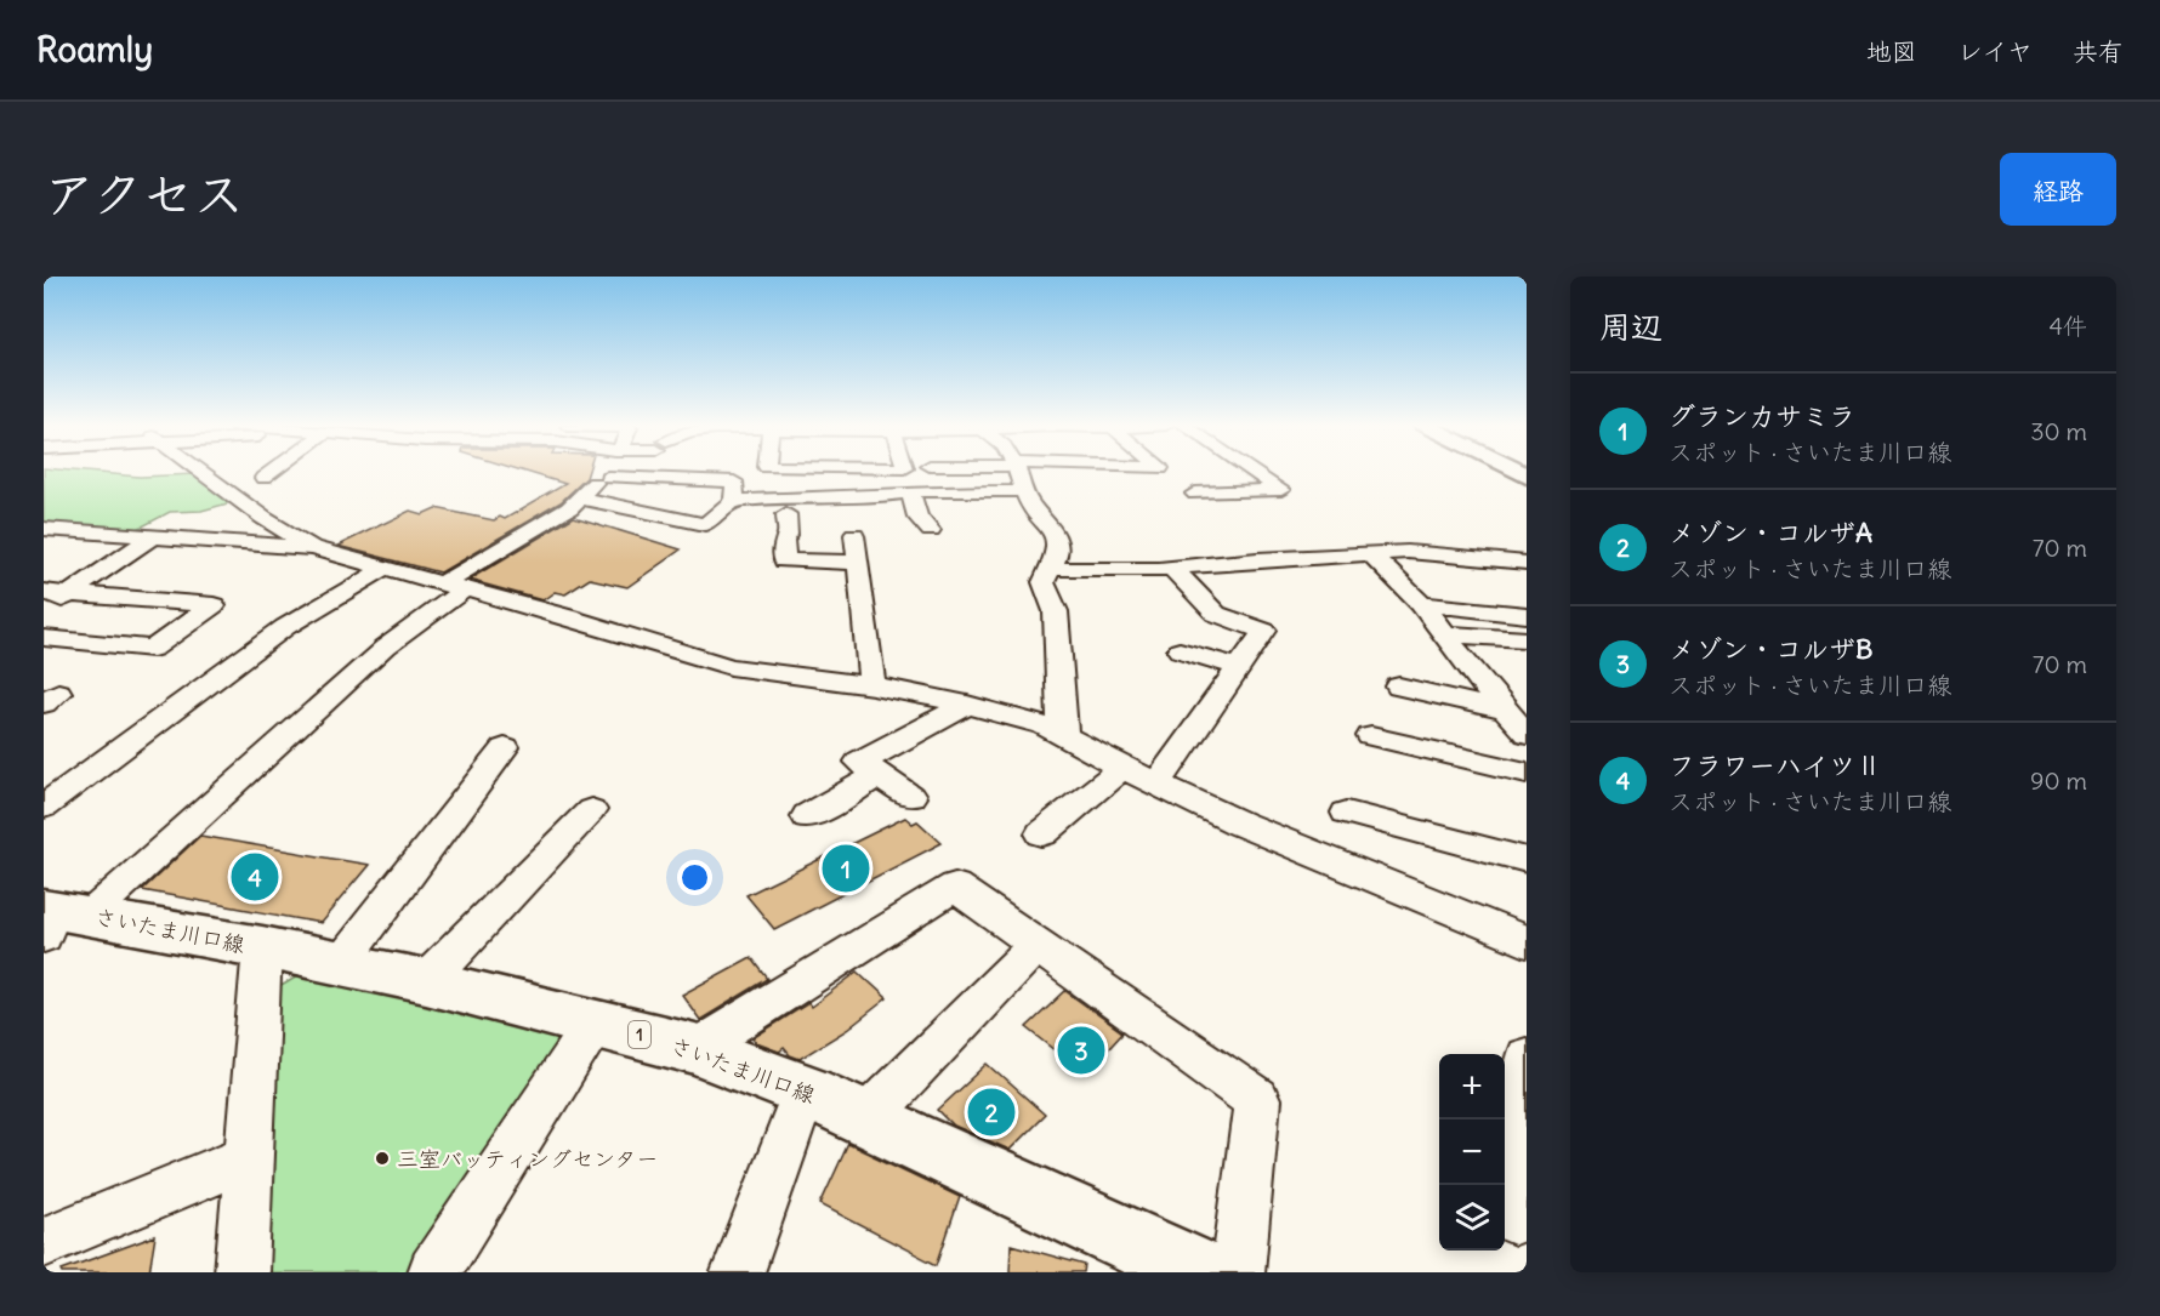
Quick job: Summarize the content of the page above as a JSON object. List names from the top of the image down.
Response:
{
  "streets": {
    "main road": ["さいたま川口線", "1"]
  },
  "places": ["三室バッティングセンター"],
  "page": {
    "header": "Roamly",
    "nav": ["地図", "レイヤ", "共有"],
    "title": "アクセス",
    "buttons": "経路",
    "heading": ["周辺", "4件"],
    "list": [
      {
        "mark": "1",
        "name": "グランカサミラ",
        "note": "スポット · さいたま川口線",
        "value": "30 m"
      },
      {
        "mark": "2",
        "name": "メゾン・コルザA",
        "note": "スポット · さいたま川口線",
        "value": "70 m"
      },
      {
        "mark": "3",
        "name": "メゾン・コルザB",
        "note": "スポット · さいたま川口線",
        "value": "70 m"
      },
      {
        "mark": "4",
        "name": "フラワーハイツⅡ",
        "note": "スポット · さいたま川口線",
        "value": "90 m"
      }
    ],
    "pins": [
      "1",
      "4",
      "3",
      "2"
    ],
    "map_buttons": ["+", "−"]
  }
}
